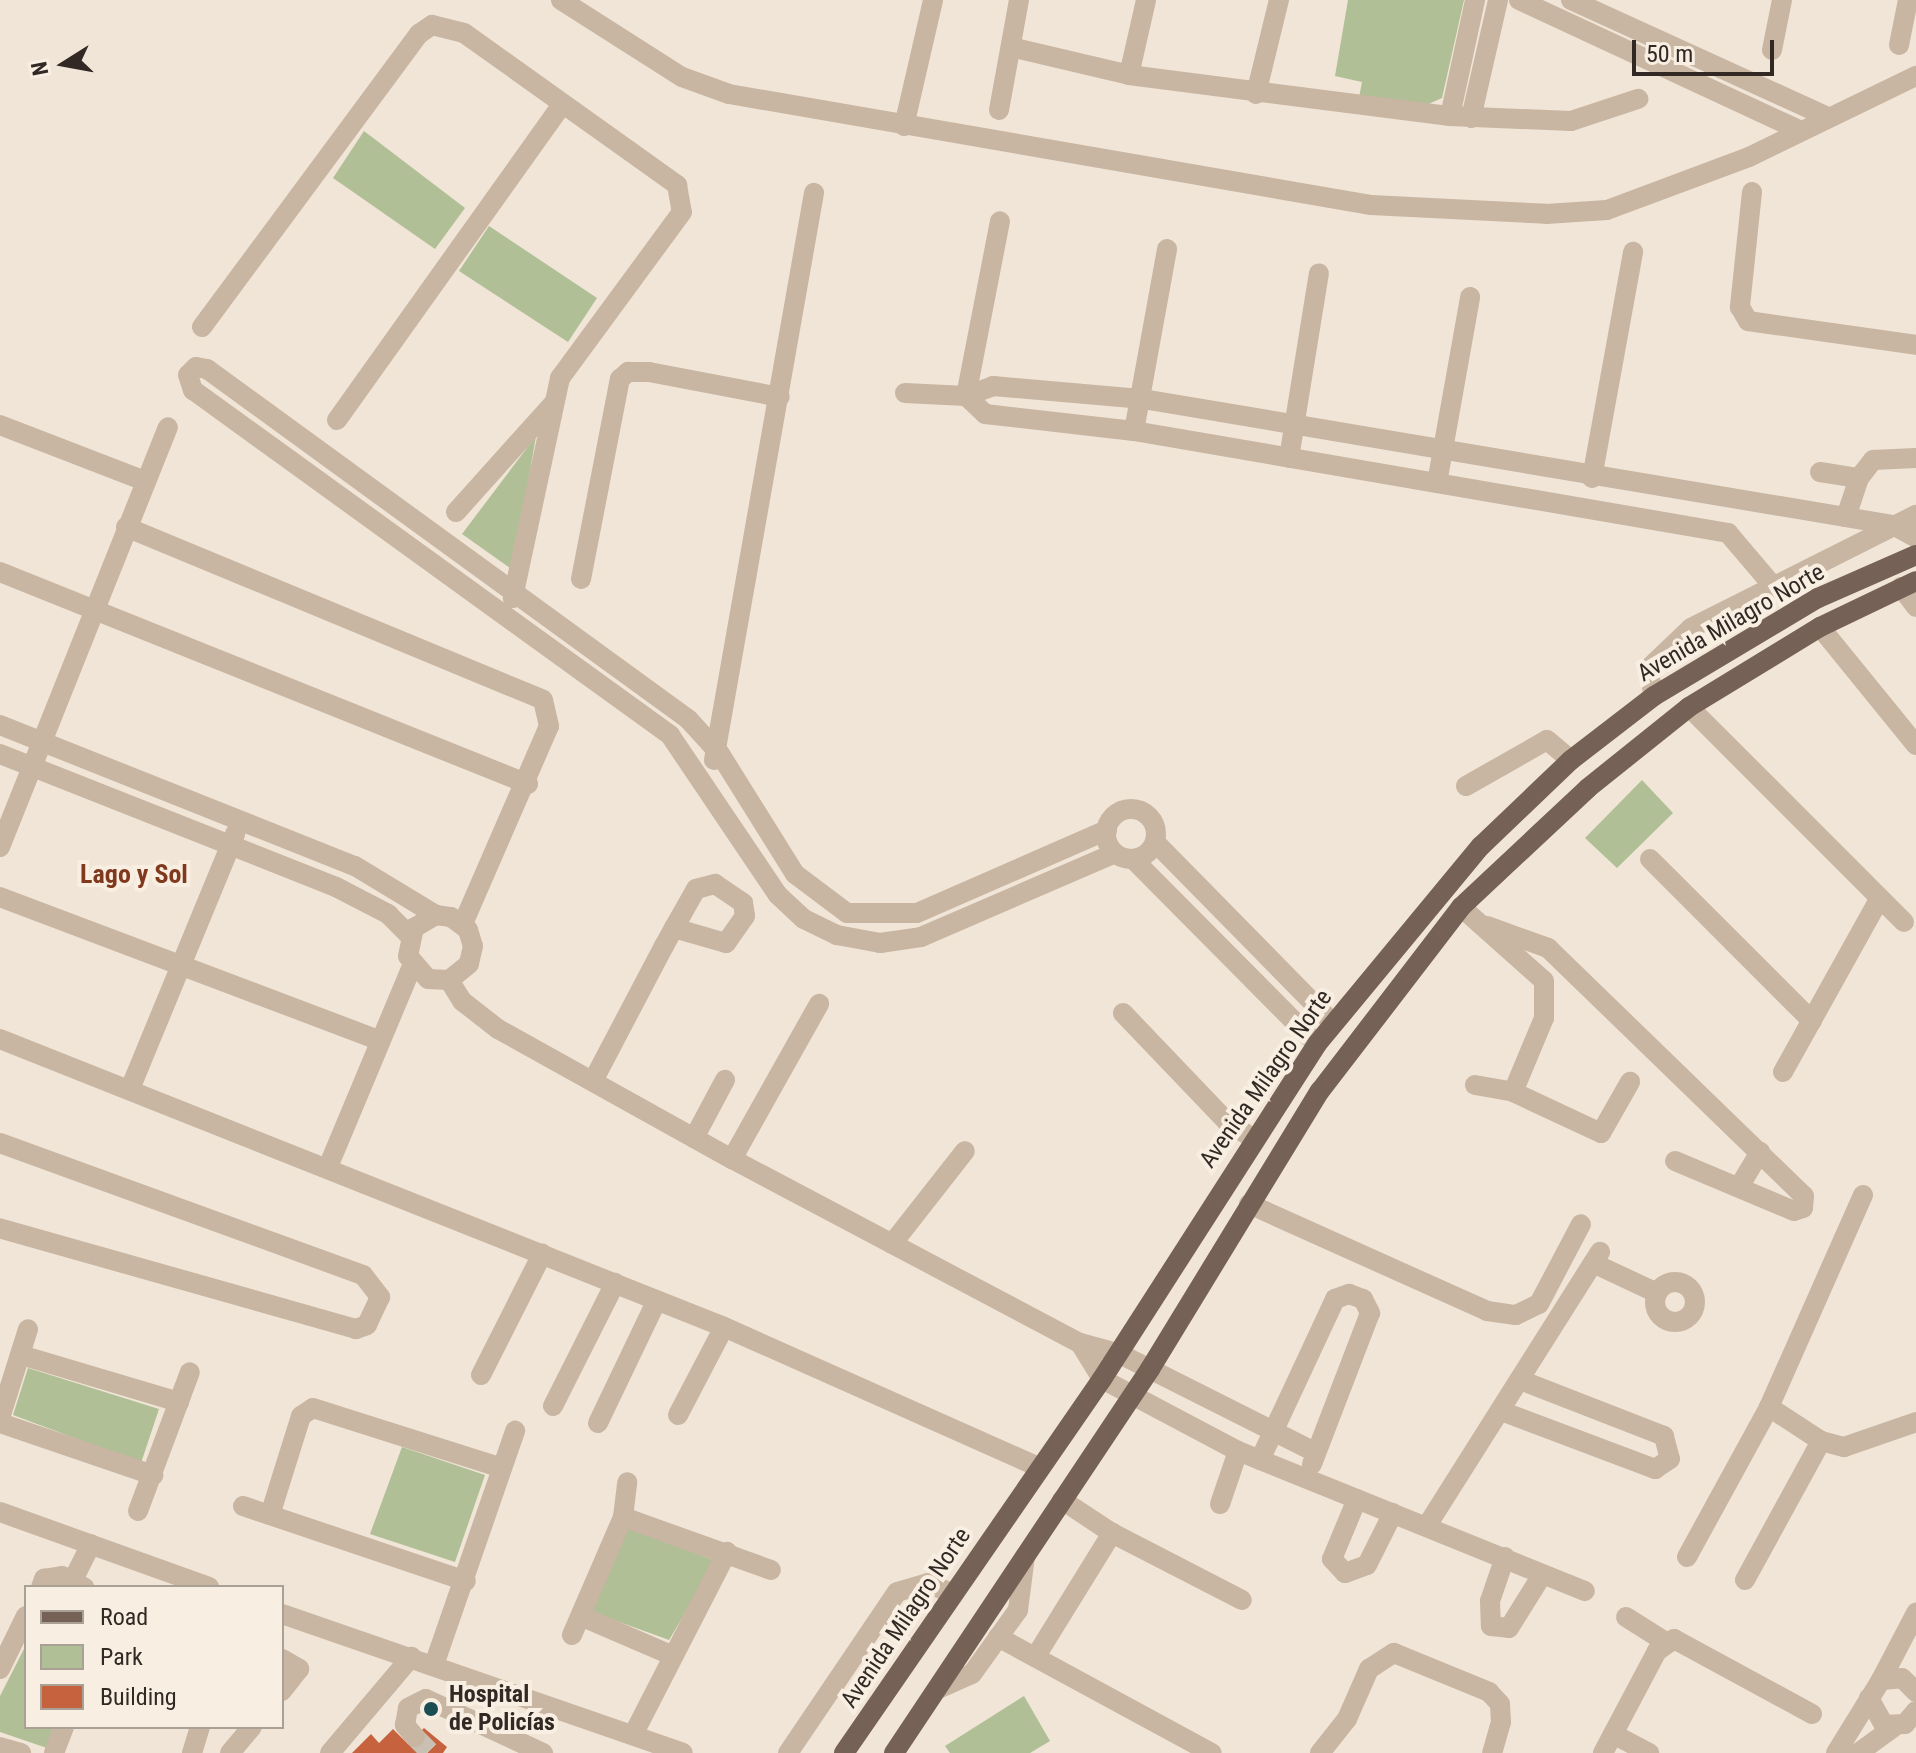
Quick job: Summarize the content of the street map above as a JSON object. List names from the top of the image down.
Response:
{
  "streets": {
    "main road": ["Avenida Milagro Norte"]
  },
  "districts": ["Lago y Sol"],
  "places": ["Hospital de Policías"],
  "legend": ["Road", "Park", "Building"],
  "scale_bar": "50 m",
  "north": "left"
}
